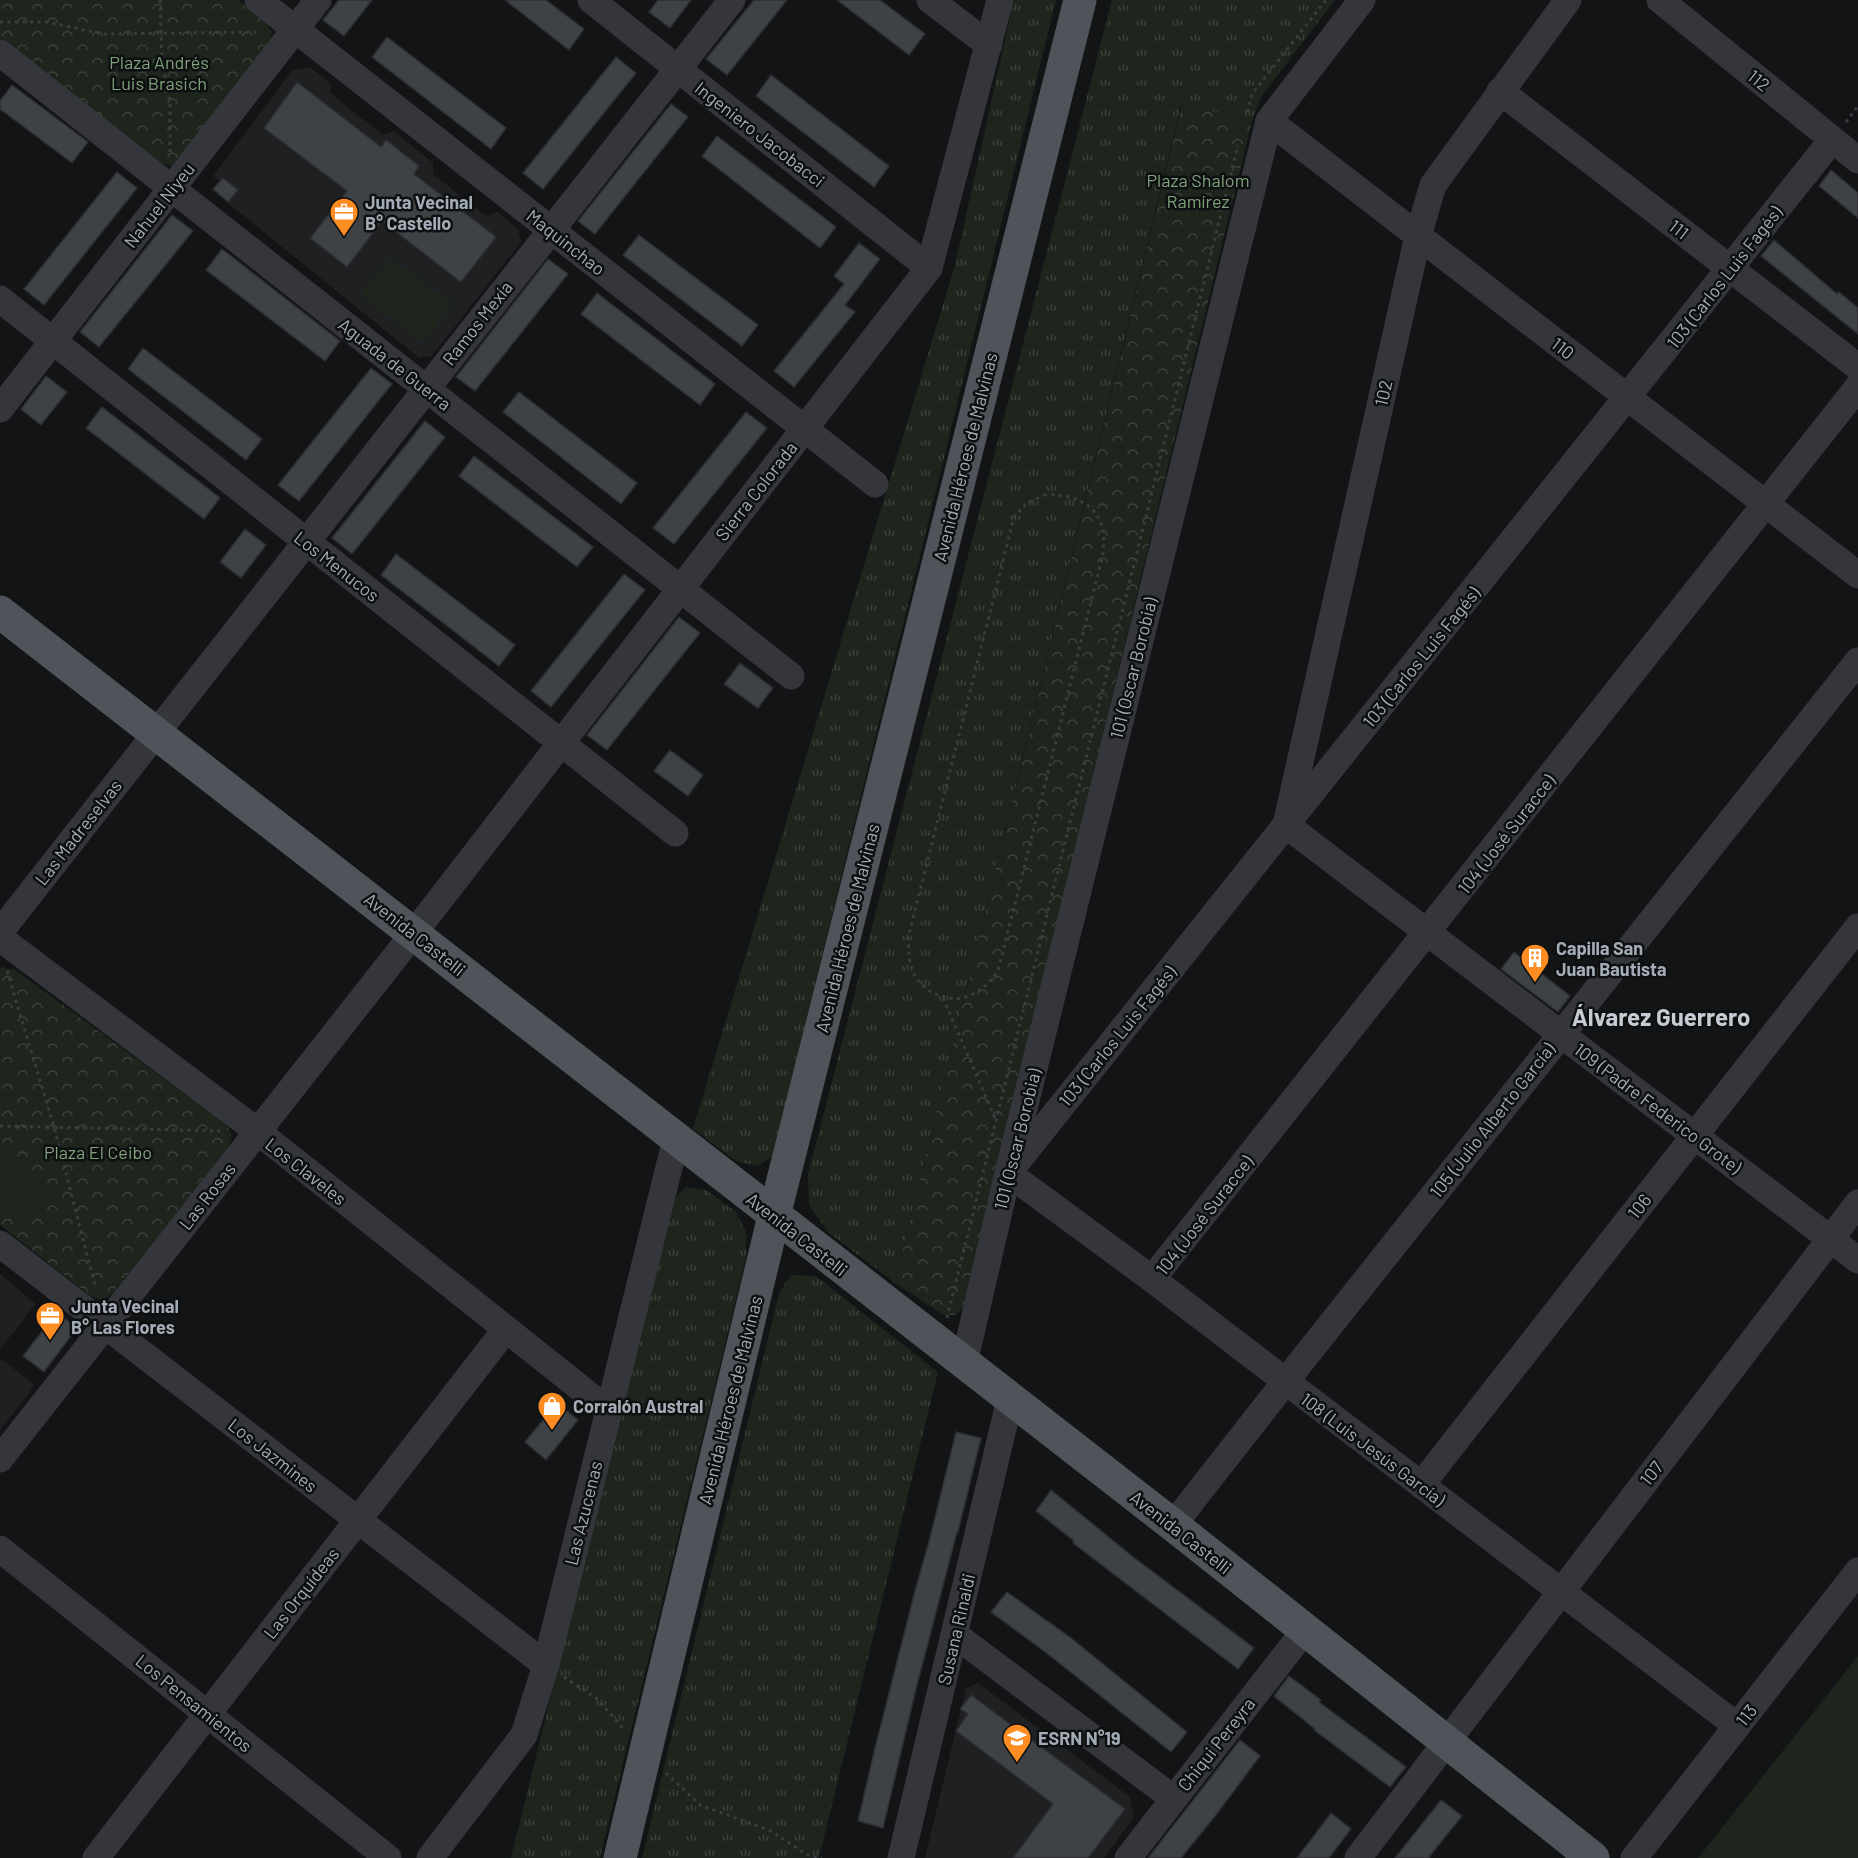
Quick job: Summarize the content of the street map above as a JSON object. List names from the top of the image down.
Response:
{
  "streets": {
    "main road": ["Avenida Héroes de Malvinas", "Avenida Castelli"],
    "street": [
      "112",
      "Ingeniero Jacobacci",
      "Nahuel Niyeu",
      "111",
      "Maquinchao",
      "103 (Carlos Luis Fagés)",
      "Ramos Mexía",
      "110",
      "Aguada de Guerra",
      "102",
      "Sierra Colorada",
      "Los Menucos",
      "101 (Oscar Borobia)",
      "Las Madreselvas",
      "104 (José Suracce)",
      "109 (Padre Federico Grote)",
      "105 (Julio Alberto García)",
      "Los Claveles",
      "Las Rosas",
      "106",
      "108 (Luis Jesús García)",
      "Los Jazmines",
      "107",
      "Las Azucenas",
      "Las Orquídeas",
      "Susana Rinaldi",
      "Los Pensamientos",
      "113",
      "Chiqui Pereyra"
    ]
  },
  "crossings": [
    ["112", "103 (Carlos Luis Fagés)"],
    ["Ingeniero Jacobacci", "Ramos Mexía"],
    ["Ingeniero Jacobacci", "Sierra Colorada"],
    ["Nahuel Niyeu", "Maquinchao"],
    ["Nahuel Niyeu", "Aguada de Guerra"],
    ["Nahuel Niyeu", "Los Menucos"],
    ["111", "103 (Carlos Luis Fagés)"],
    ["111", "102"],
    ["Maquinchao", "Ramos Mexía"],
    ["Maquinchao", "Sierra Colorada"],
    ["103 (Carlos Luis Fagés)", "110"],
    ["103 (Carlos Luis Fagés)", "102"],
    ["103 (Carlos Luis Fagés)", "101 (Oscar Borobia)"],
    ["103 (Carlos Luis Fagés)", "109 (Padre Federico Grote)"],
    ["103 (Carlos Luis Fagés)", "108 (Luis Jesús García)"],
    ["Ramos Mexía", "Aguada de Guerra"],
    ["Ramos Mexía", "Los Menucos"],
    ["Ramos Mexía", "Las Madreselvas"],
    ["Ramos Mexía", "Avenida Castelli"],
    ["110", "102"],
    ["110", "101 (Oscar Borobia)"],
    ["110", "104 (José Suracce)"],
    ["Aguada de Guerra", "Sierra Colorada"],
    ["102", "109 (Padre Federico Grote)"],
    ["Avenida Héroes de Malvinas", "Avenida Castelli"],
    ["Sierra Colorada", "Los Menucos"],
    ["Sierra Colorada", "Avenida Castelli"],
    ["Sierra Colorada", "Las Rosas"],
    ["101 (Oscar Borobia)", "Avenida Castelli"],
    ["101 (Oscar Borobia)", "108 (Luis Jesús García)"],
    ["Las Madreselvas", "Avenida Castelli"],
    ["104 (José Suracce)", "109 (Padre Federico Grote)"],
    ["104 (José Suracce)", "108 (Luis Jesús García)"],
    ["Avenida Castelli", "105 (Julio Alberto García)"],
    ["Avenida Castelli", "Las Rosas"],
    ["Avenida Castelli", "107"],
    ["Avenida Castelli", "Las Azucenas"],
    ["Avenida Castelli", "Susana Rinaldi"],
    ["Avenida Castelli", "Chiqui Pereyra"],
    ["109 (Padre Federico Grote)", "105 (Julio Alberto García)"],
    ["109 (Padre Federico Grote)", "106"],
    ["109 (Padre Federico Grote)", "107"],
    ["105 (Julio Alberto García)", "108 (Luis Jesús García)"],
    ["Los Claveles", "Las Rosas"],
    ["Los Claveles", "Las Azucenas"],
    ["Los Claveles", "Las Orquídeas"],
    ["Las Rosas", "Los Jazmines"],
    ["106", "108 (Luis Jesús García)"],
    ["108 (Luis Jesús García)", "107"],
    ["108 (Luis Jesús García)", "113"],
    ["Los Jazmines", "Las Azucenas"],
    ["Los Jazmines", "Las Orquídeas"],
    ["Las Orquídeas", "Los Pensamientos"]
  ],
  "districts": ["Álvarez Guerrero"],
  "parks": ["Plaza Andrés Luis Brasich", "Plaza Shalom Ramírez", "Plaza El Ceibo"],
  "places": {
    "office": ["Junta Vecinal B° Castello", "Junta Vecinal B° Las Flores"],
    "building": ["Capilla San Juan Bautista"],
    "shop": ["Corralón Austral"],
    "school or university": ["ESRN N°19"]
  }
}
